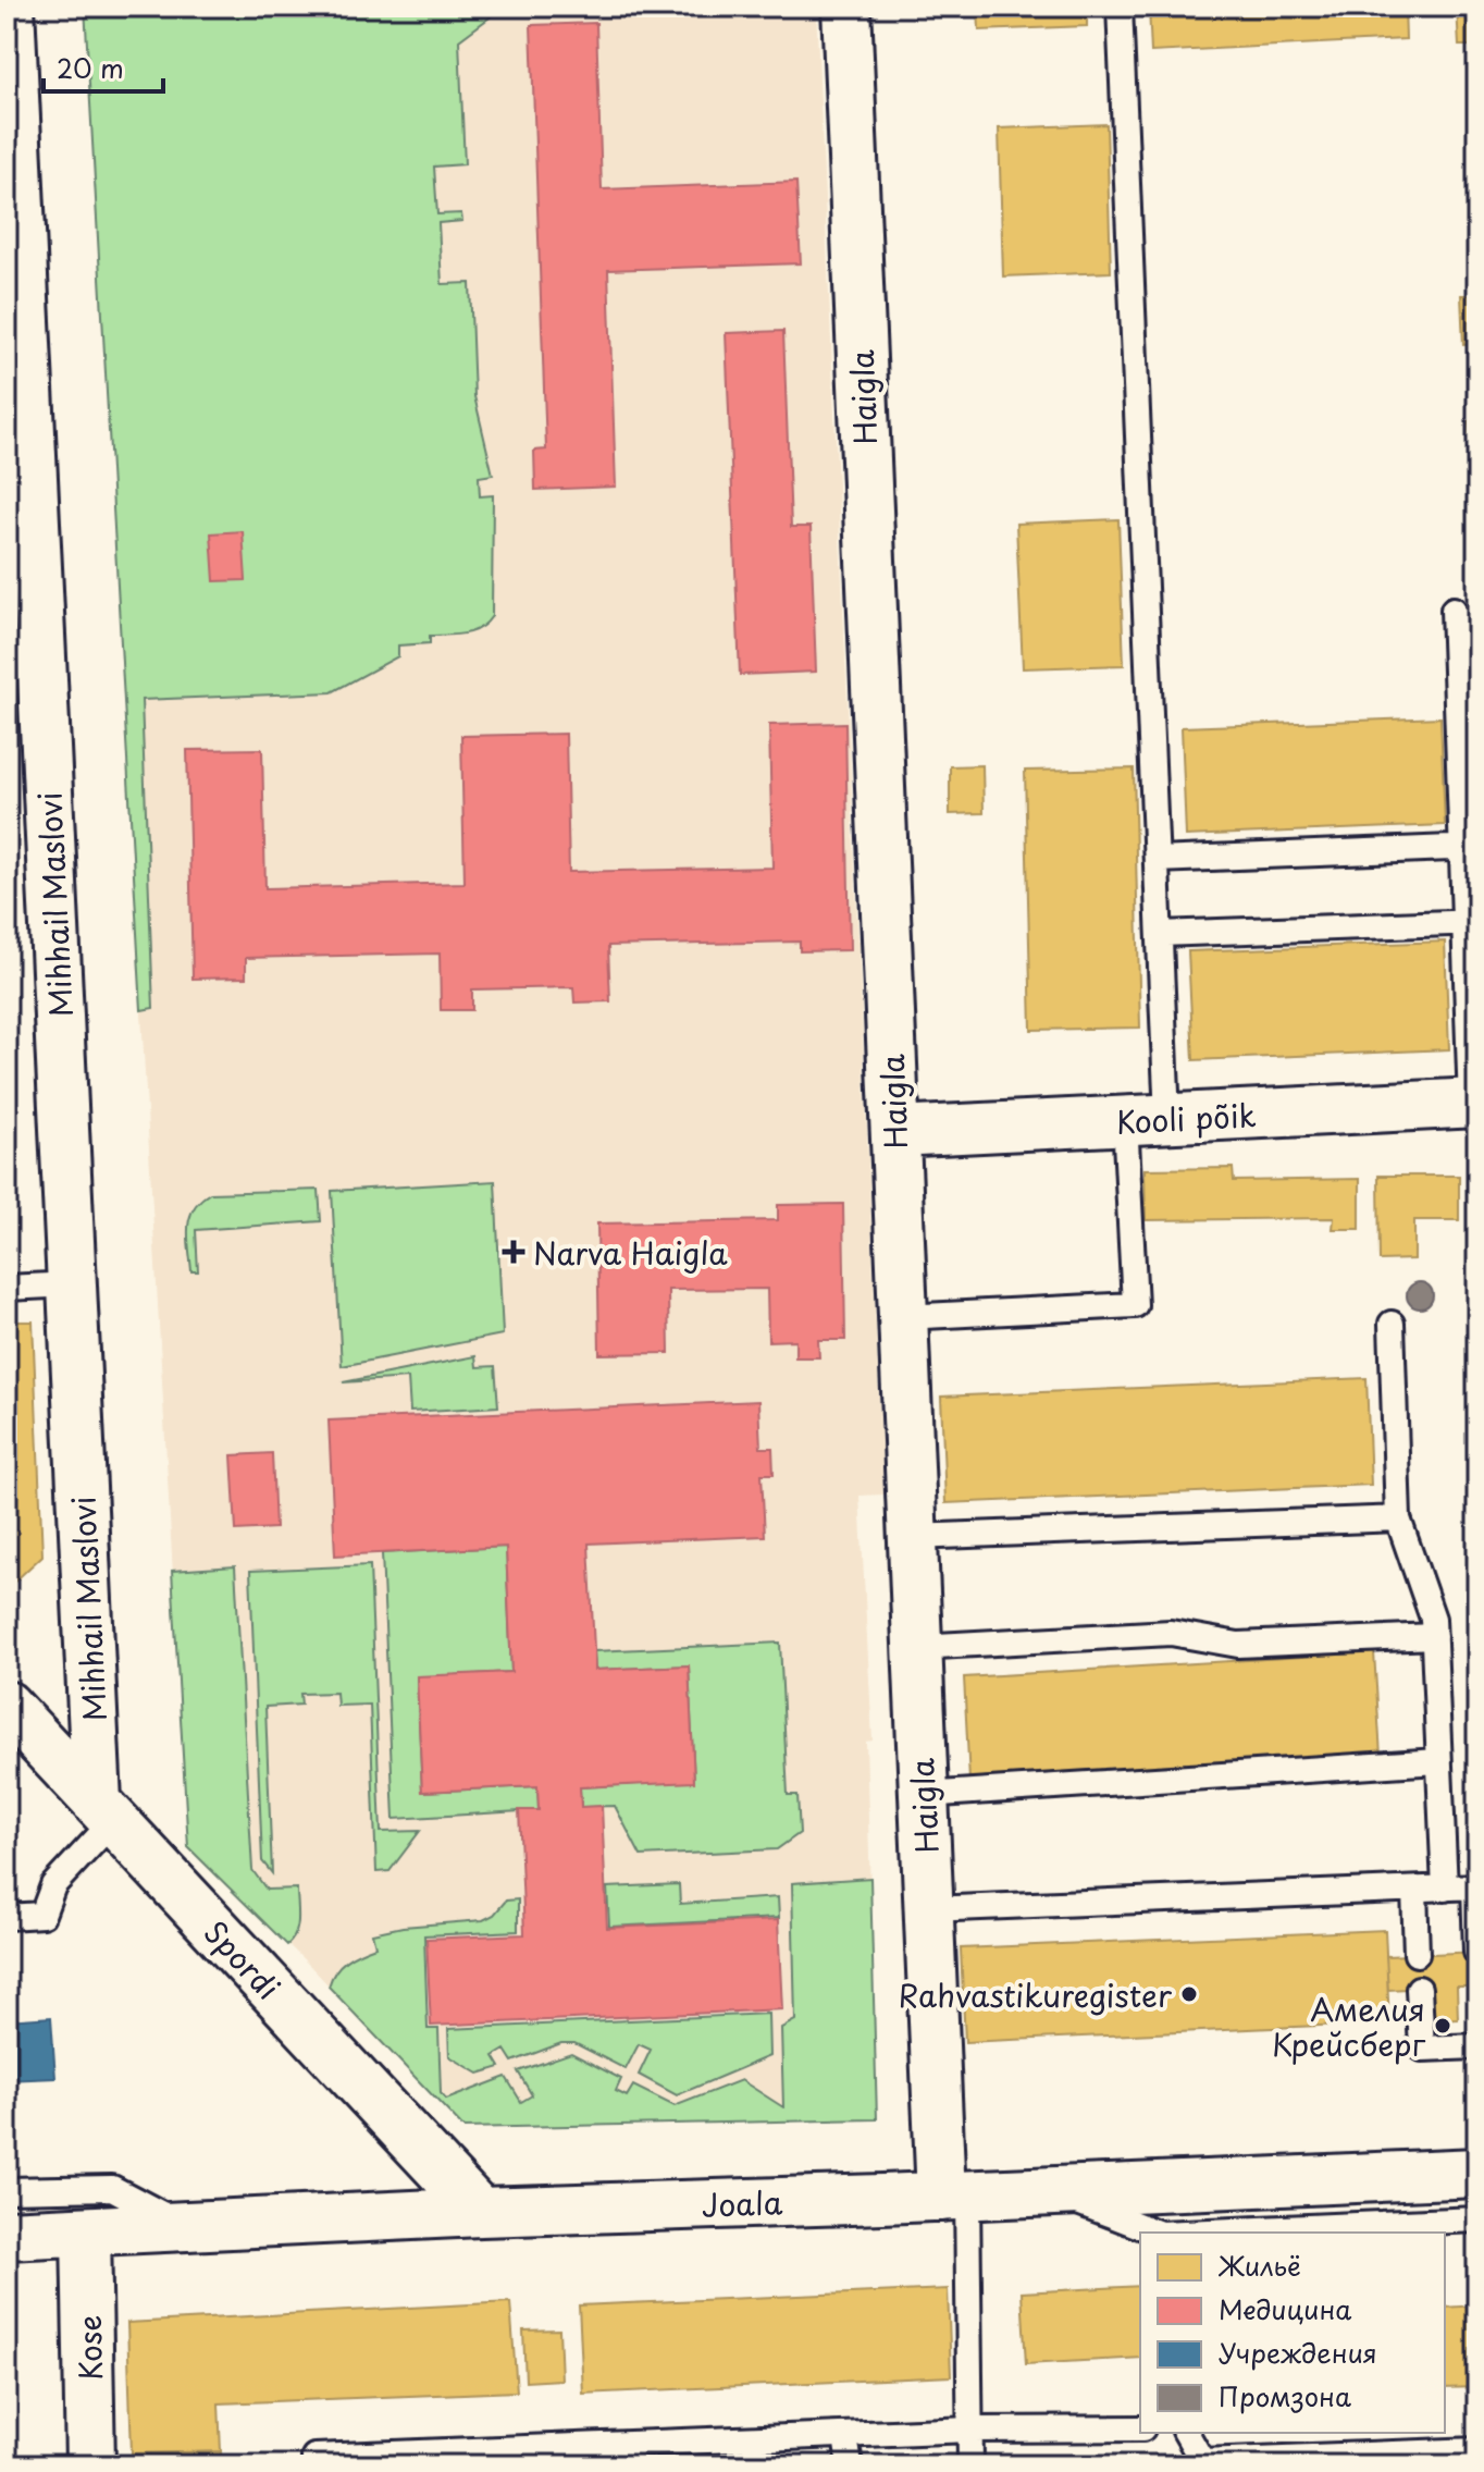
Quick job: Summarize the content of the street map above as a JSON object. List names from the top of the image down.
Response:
{
  "streets": {
    "street": [
      "Haigla",
      "Mihhail Maslovi",
      "Kooli põik",
      "Spordi",
      "Joala",
      "Kose"
    ]
  },
  "crossings": [
    ["Haigla", "Kooli põik"],
    ["Haigla", "Joala"],
    ["Mihhail Maslovi", "Spordi"],
    ["Spordi", "Joala"],
    ["Joala", "Kose"]
  ],
  "places": {
    "health": ["Narva Haigla"],
    "other": ["Rahvastikuregister", "Амелия Крейсберг"]
  },
  "legend": [
    "Жильё",
    "Медицина",
    "Учреждения",
    "Промзона"
  ],
  "scale_bar": "20 m"
}
